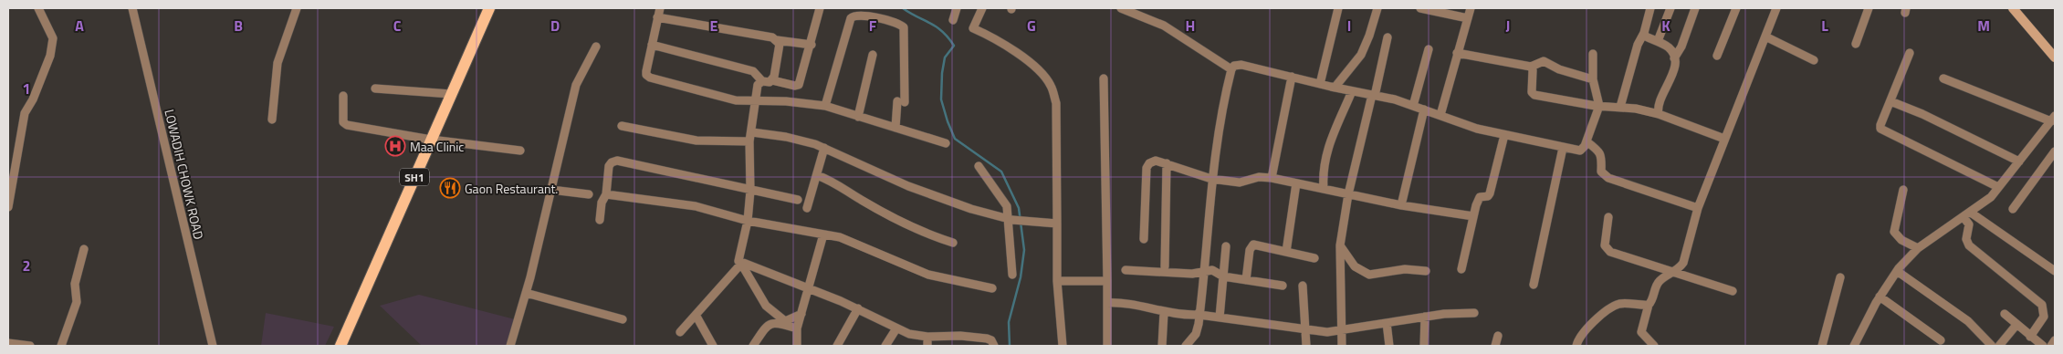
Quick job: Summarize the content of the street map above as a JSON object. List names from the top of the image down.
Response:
{
  "streets": {
    "main road": ["SH1"],
    "street": ["LOWADIH CHOWK ROAD"]
  },
  "places": {
    "hospital": ["Maa Clinic"],
    "restaurant": ["Gaon Restaurant."]
  },
  "grid": {
    "columns": [
      "A",
      "B",
      "C",
      "D",
      "E",
      "F",
      "G",
      "H",
      "I",
      "J",
      "K",
      "L",
      "M"
    ],
    "rows": ["1", "2"]
  }
}
